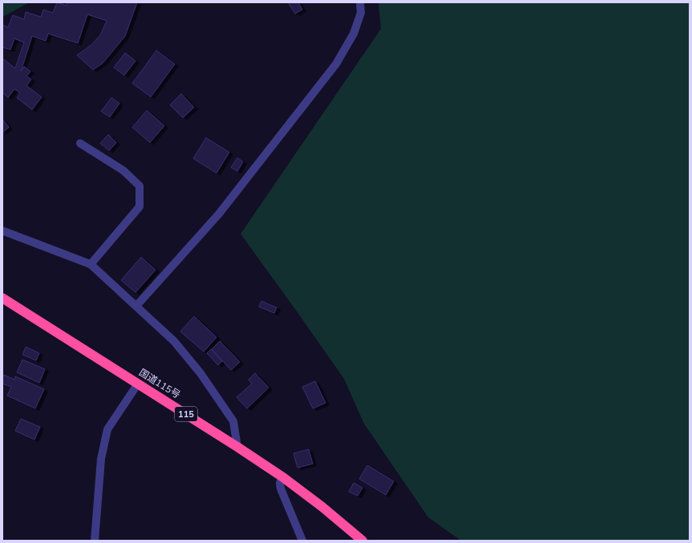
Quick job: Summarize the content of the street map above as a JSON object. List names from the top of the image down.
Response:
{
  "streets": {
    "highway": ["国道115号", "115"]
  }
}
